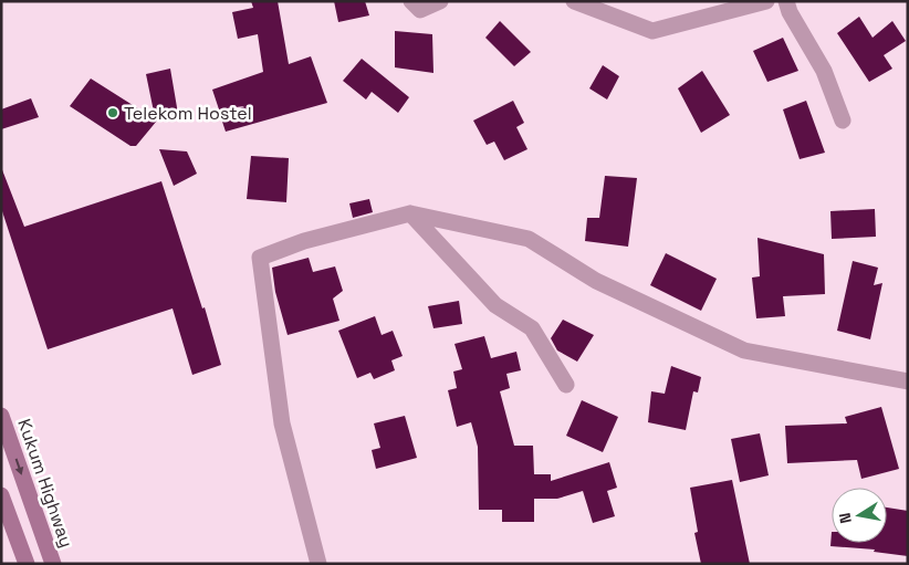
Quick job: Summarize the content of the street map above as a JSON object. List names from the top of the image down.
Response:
{
  "streets": {
    "main road": ["Kukum Highway"]
  },
  "places": ["Telekom Hostel"],
  "north": "left"
}
